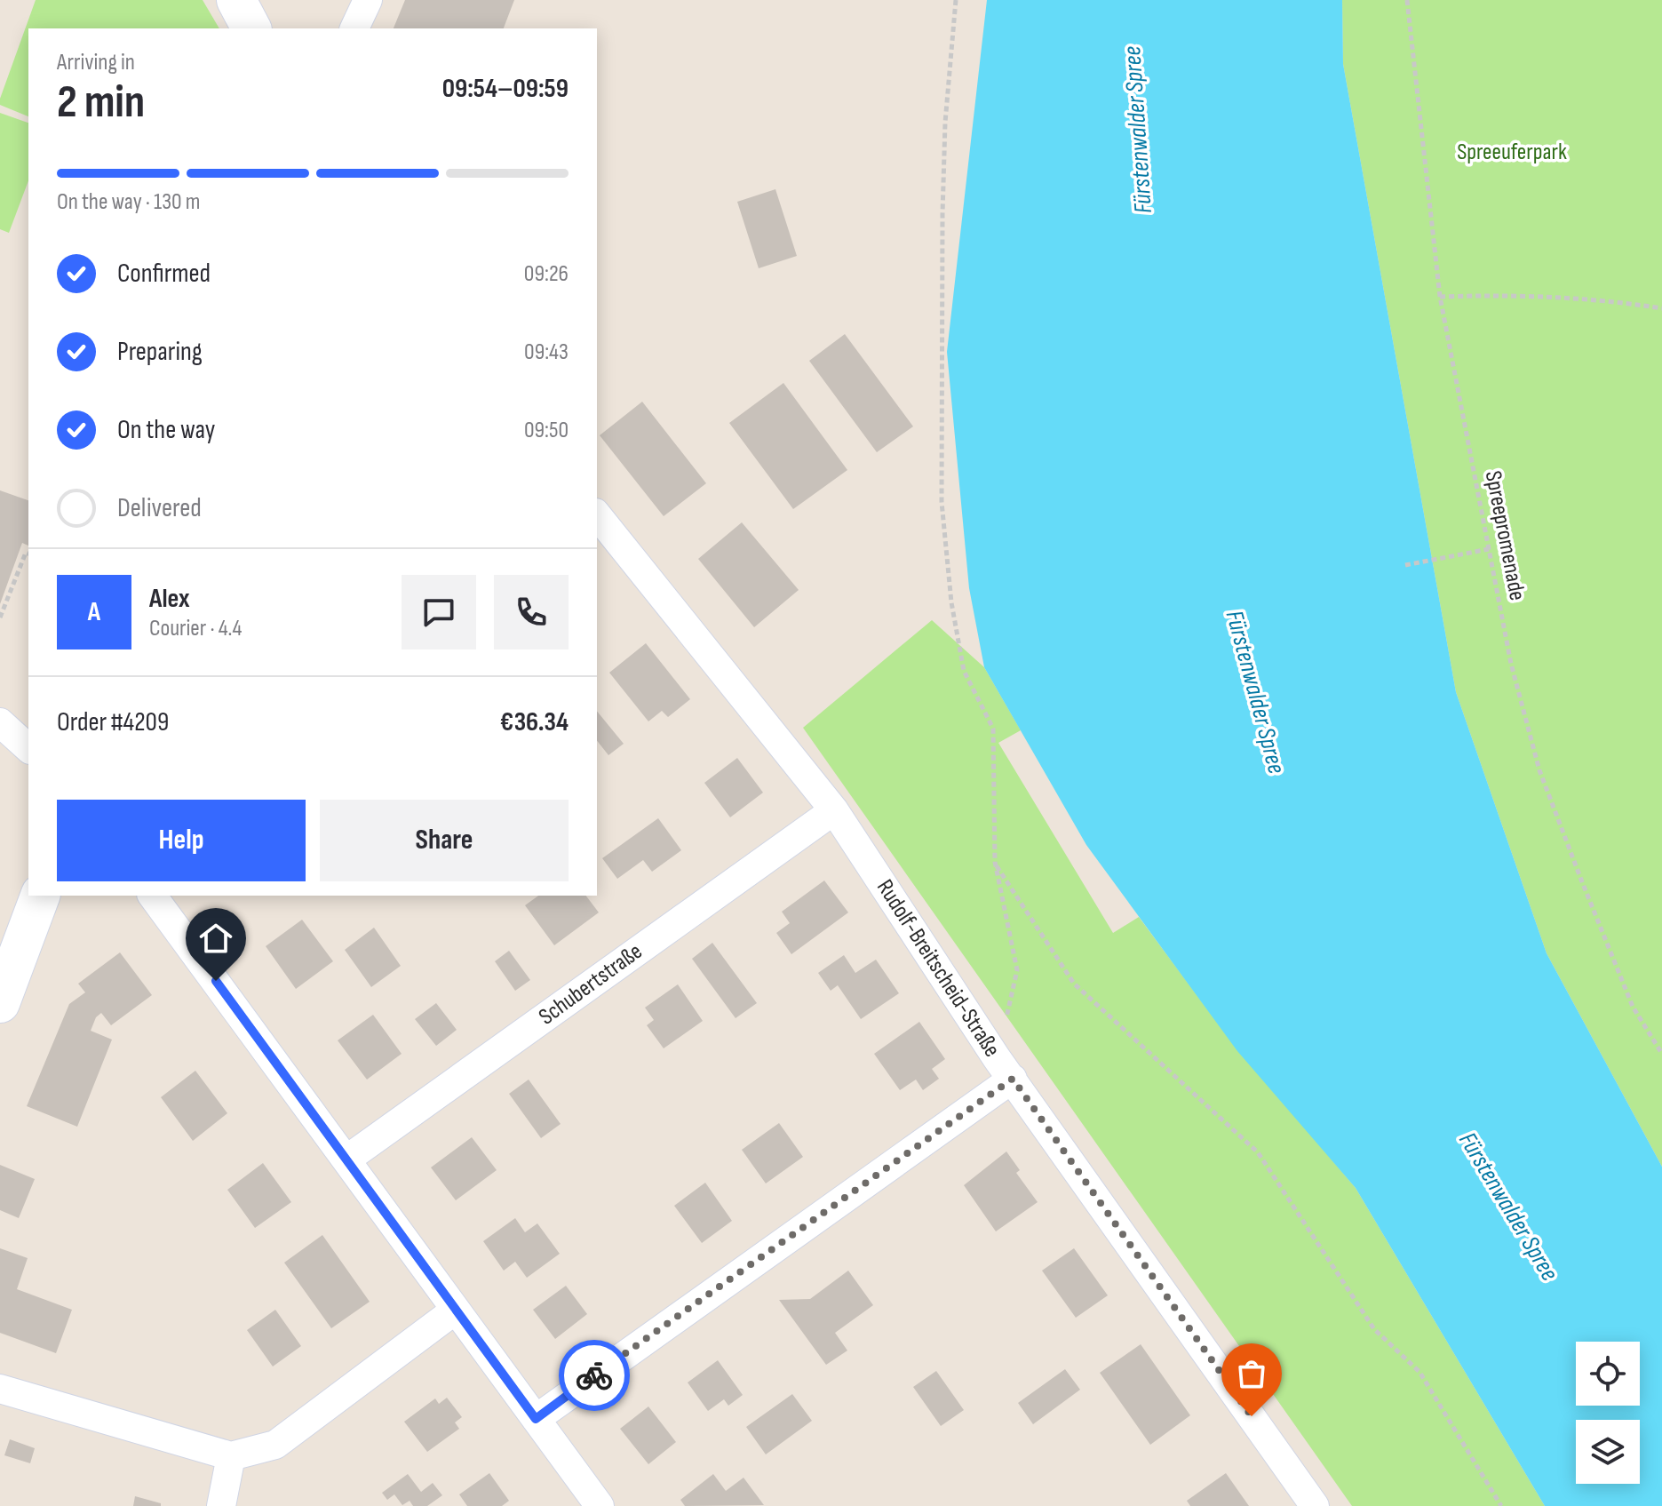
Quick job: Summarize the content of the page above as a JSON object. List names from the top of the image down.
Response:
{
  "streets": {
    "street": ["Rudolf-Breitscheid-Straße", "Schubertstraße"],
    "path": ["Spreepromenade"]
  },
  "crossings": [
    ["Rudolf-Breitscheid-Straße", "Schubertstraße"]
  ],
  "water": ["Fürstenwalder Spree"],
  "parks": ["Spreeuferpark"],
  "page": {
    "heading": ["2 min", "Arriving in", "09:54–09:59"],
    "panel": [
      "Alex",
      "Courier · 4.4",
      "Order #4209",
      "€36.34"
    ],
    "bar": "On the way · 130 m",
    "list": [
      ["Confirmed", "09:26"],
      ["Preparing", "09:43"],
      ["On the way", "09:50"],
      "Delivered"
    ],
    "round": "A",
    "buttons": ["Help", "Share"]
  }
}
